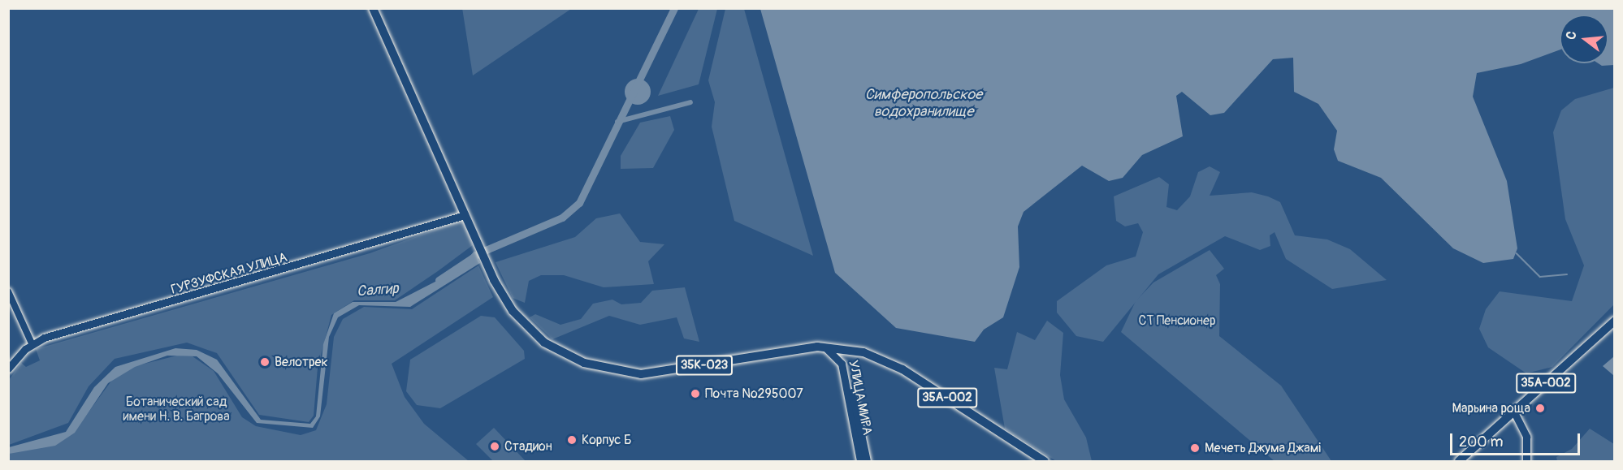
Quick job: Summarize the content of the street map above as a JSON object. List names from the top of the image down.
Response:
{
  "streets": {
    "main road": [
      "ГУРЗУФСКАЯ УЛИЦА",
      "35К-023",
      "35А-002",
      "УЛИЦА МИРА"
    ]
  },
  "crossings": [
    ["ГУРЗУФСКАЯ УЛИЦА", "35К-023"],
    ["35К-023", "35А-002"],
    ["35К-023", "УЛИЦА МИРА"],
    ["35А-002", "УЛИЦА МИРА"]
  ],
  "water": ["Симферопольское водохранилище", "Салгир"],
  "parks": ["СТ Пенсионер", "Ботанический сад имени Н. В. Багрова"],
  "places": [
    "Велотрек",
    "Почта №295007",
    "Марьина роща",
    "Корпус Б",
    "Стадион",
    "Мечеть Джума Джамі"
  ],
  "scale_bar": "200 m",
  "north": "left"
}
